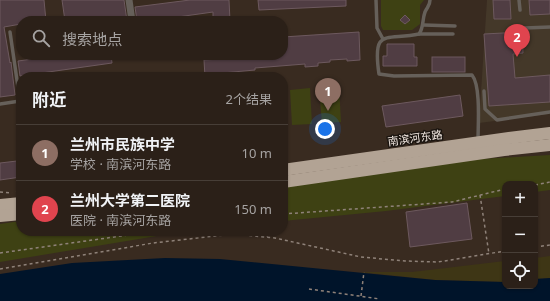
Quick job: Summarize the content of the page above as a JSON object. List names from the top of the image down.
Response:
{
  "streets": {
    "highway": ["南滨河东路"]
  },
  "page": {
    "search": "搜索地点",
    "pins": ["2", "1"],
    "heading": ["附近", "2个结果"],
    "list": [
      {
        "mark": "1",
        "name": "兰州市民族中学",
        "note": "学校 · 南滨河东路",
        "value": "10 m"
      },
      {
        "mark": "2",
        "name": "兰州大学第二医院",
        "note": "医院 · 南滨河东路",
        "value": "150 m"
      }
    ],
    "map_buttons": ["+", "−"]
  }
}
